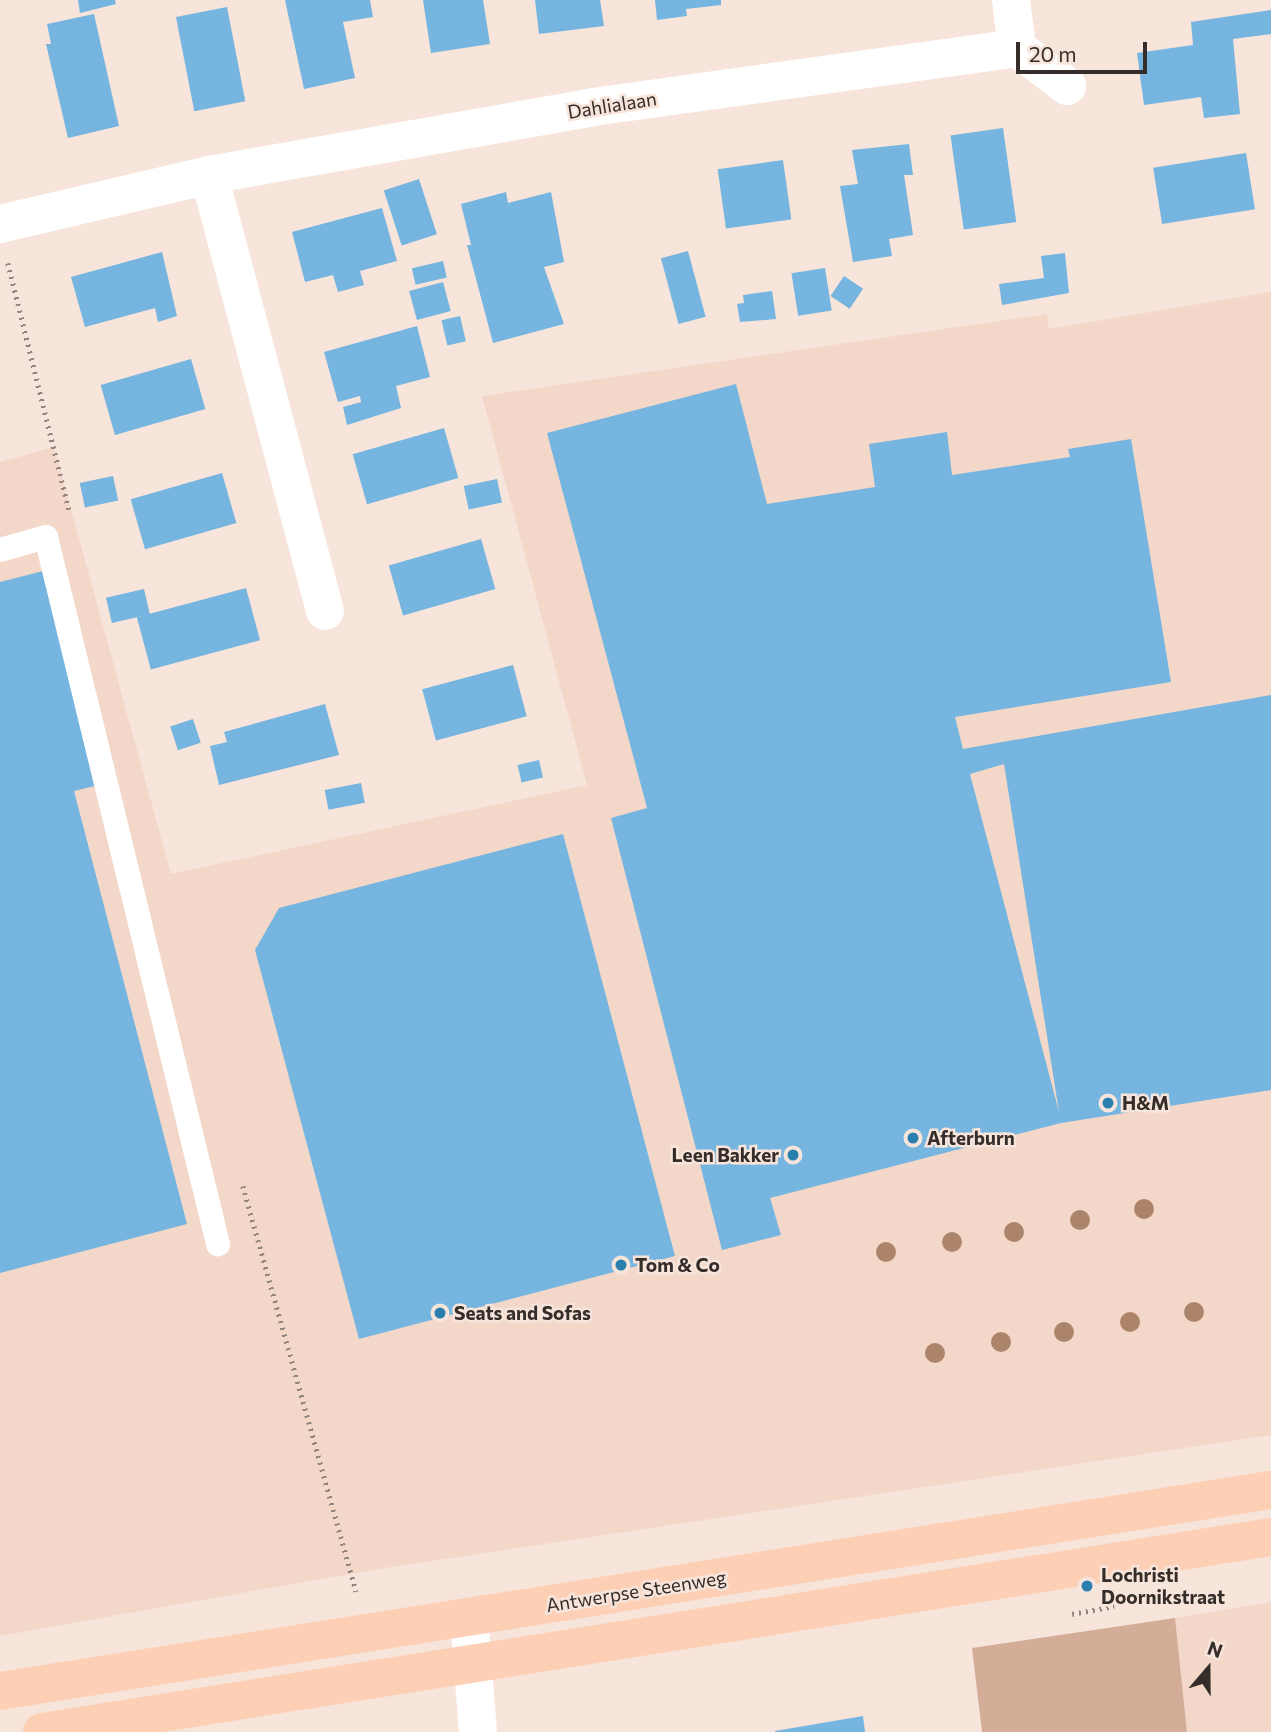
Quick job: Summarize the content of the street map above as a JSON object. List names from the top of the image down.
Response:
{
  "streets": {
    "main road": ["Antwerpse Steenweg"],
    "street": ["Dahlialaan"]
  },
  "places": [
    "H&M",
    "Afterburn",
    "Leen Bakker",
    "Tom & Co",
    "Seats and Sofas",
    "Lochristi Doornikstraat"
  ],
  "scale_bar": "20 m",
  "north": "top"
}
